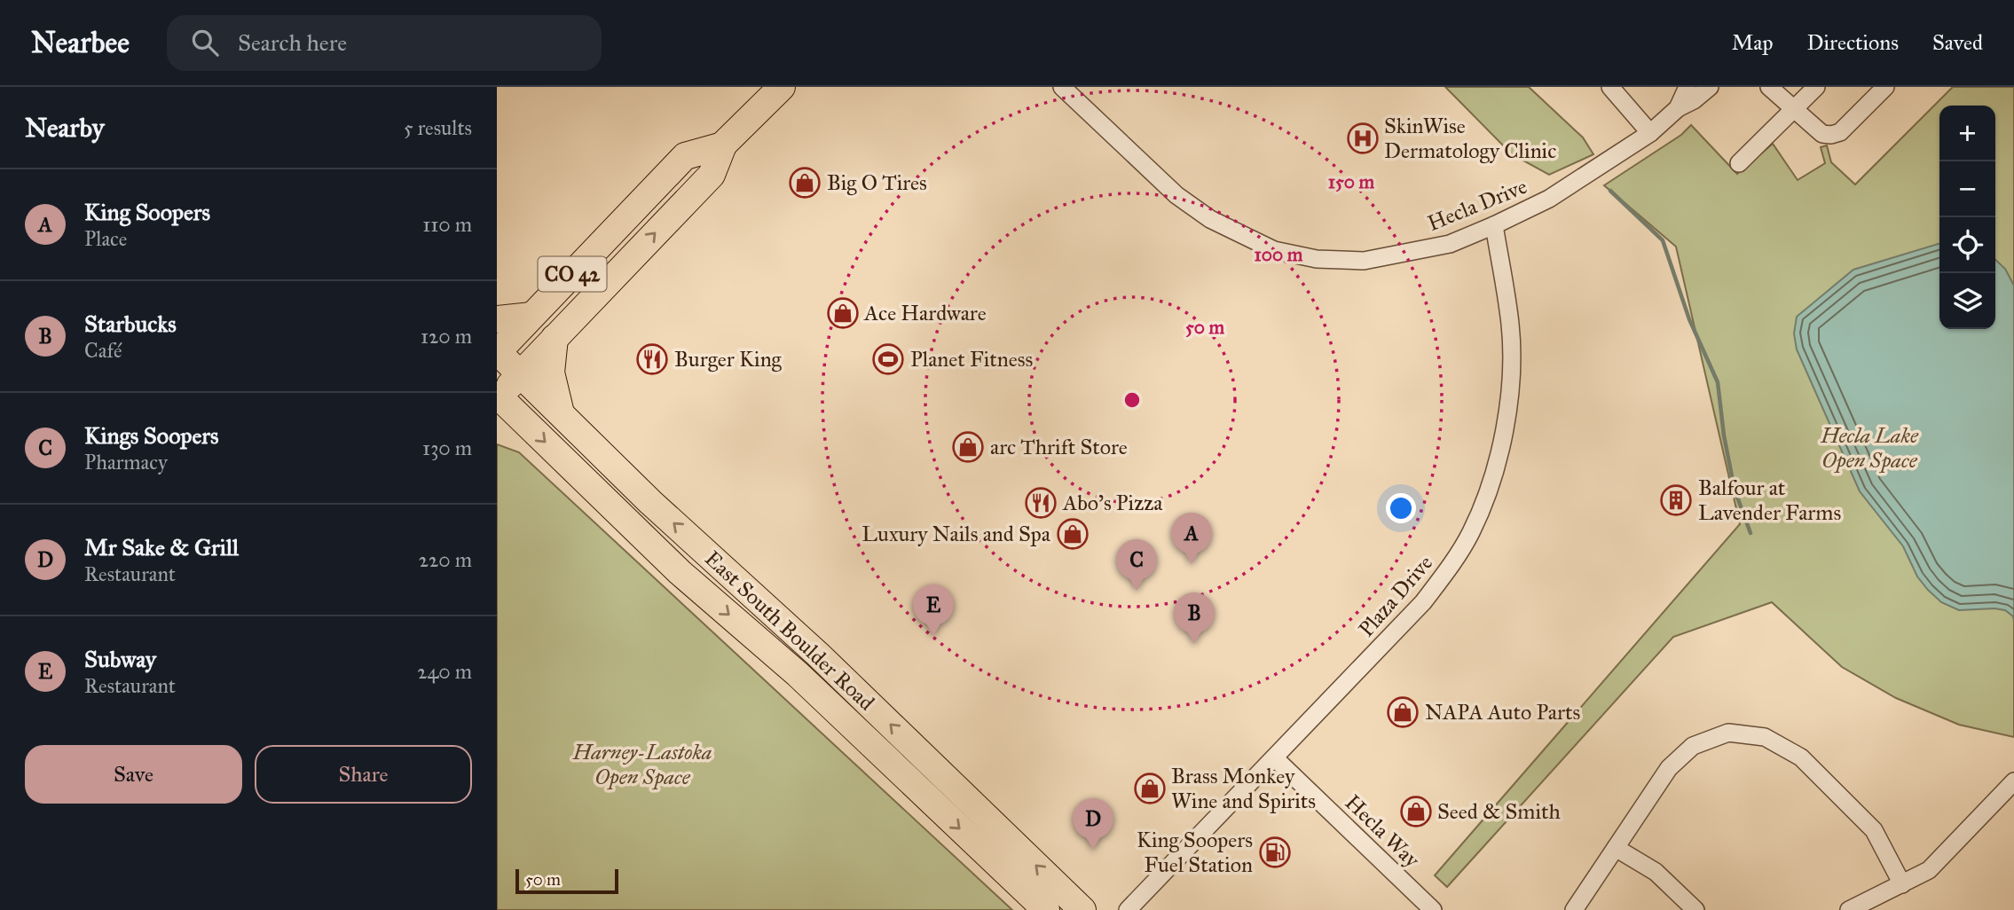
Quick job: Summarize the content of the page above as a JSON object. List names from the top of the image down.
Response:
{
  "streets": {
    "main road": ["CO 42", "East South Boulder Road"],
    "street": ["Hecla Drive", "Plaza Drive", "Hecla Way"]
  },
  "crossings": [
    ["Hecla Drive", "Plaza Drive"],
    ["CO 42", "East South Boulder Road"],
    ["Plaza Drive", "Hecla Way"]
  ],
  "parks": ["Hecla Lake Open Space", "Harney-Lastoka Open Space"],
  "places": {
    "hospital": ["SkinWise Dermatology Clinic"],
    "shop": [
      "Big O Tires",
      "Ace Hardware",
      "arc Thrift Store",
      "Luxury Nails and Spa",
      "NAPA Auto Parts",
      "Brass Monkey Wine and Spirits",
      "Seed & Smith"
    ],
    "restaurant": ["Burger King", "Abo's Pizza"],
    "sports": ["Planet Fitness"],
    "building": ["Balfour at Lavender Farms"],
    "fuel station": ["King Soopers Fuel Station"]
  },
  "scale_bar": "50 m",
  "page": {
    "header": "Nearbee",
    "search": "Search here",
    "nav": ["Map", "Directions", "Saved"],
    "heading": ["Nearby", "5 results"],
    "map_buttons": ["+", "−"],
    "list": [
      {
        "mark": "A",
        "name": "King Soopers",
        "note": "Place",
        "value": "110 m"
      },
      {
        "mark": "B",
        "name": "Starbucks",
        "note": "Café",
        "value": "120 m"
      },
      {
        "mark": "C",
        "name": "Kings Soopers",
        "note": "Pharmacy",
        "value": "130 m"
      },
      {
        "mark": "D",
        "name": "Mr Sake & Grill",
        "note": "Restaurant",
        "value": "220 m"
      },
      {
        "mark": "E",
        "name": "Subway",
        "note": "Restaurant",
        "value": "240 m"
      }
    ],
    "pins": [
      "A",
      "C",
      "E",
      "B",
      "D"
    ],
    "buttons": ["Save", "Share"],
    "scale": "50 m"
  },
  "rings": ["150 m", "100 m", "50 m"]
}
